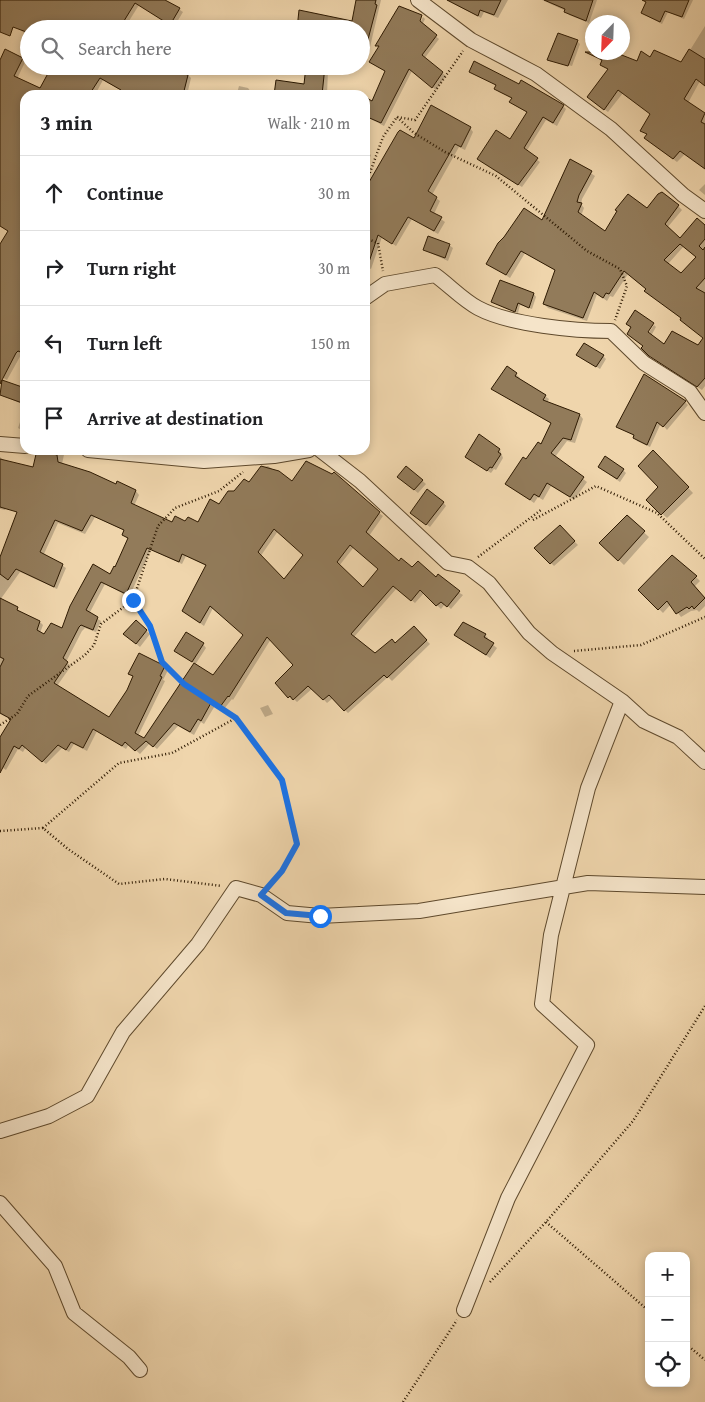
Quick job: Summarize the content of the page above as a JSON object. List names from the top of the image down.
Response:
{
  "north": "bottom left",
  "page": {
    "search": "Search here",
    "heading": ["3 min", "Walk · 210 m"],
    "list": [
      ["Continue", "30 m"],
      ["Turn right", "30 m"],
      ["Turn left", "150 m"],
      "Arrive at destination"
    ],
    "map_buttons": ["+", "−"]
  }
}
